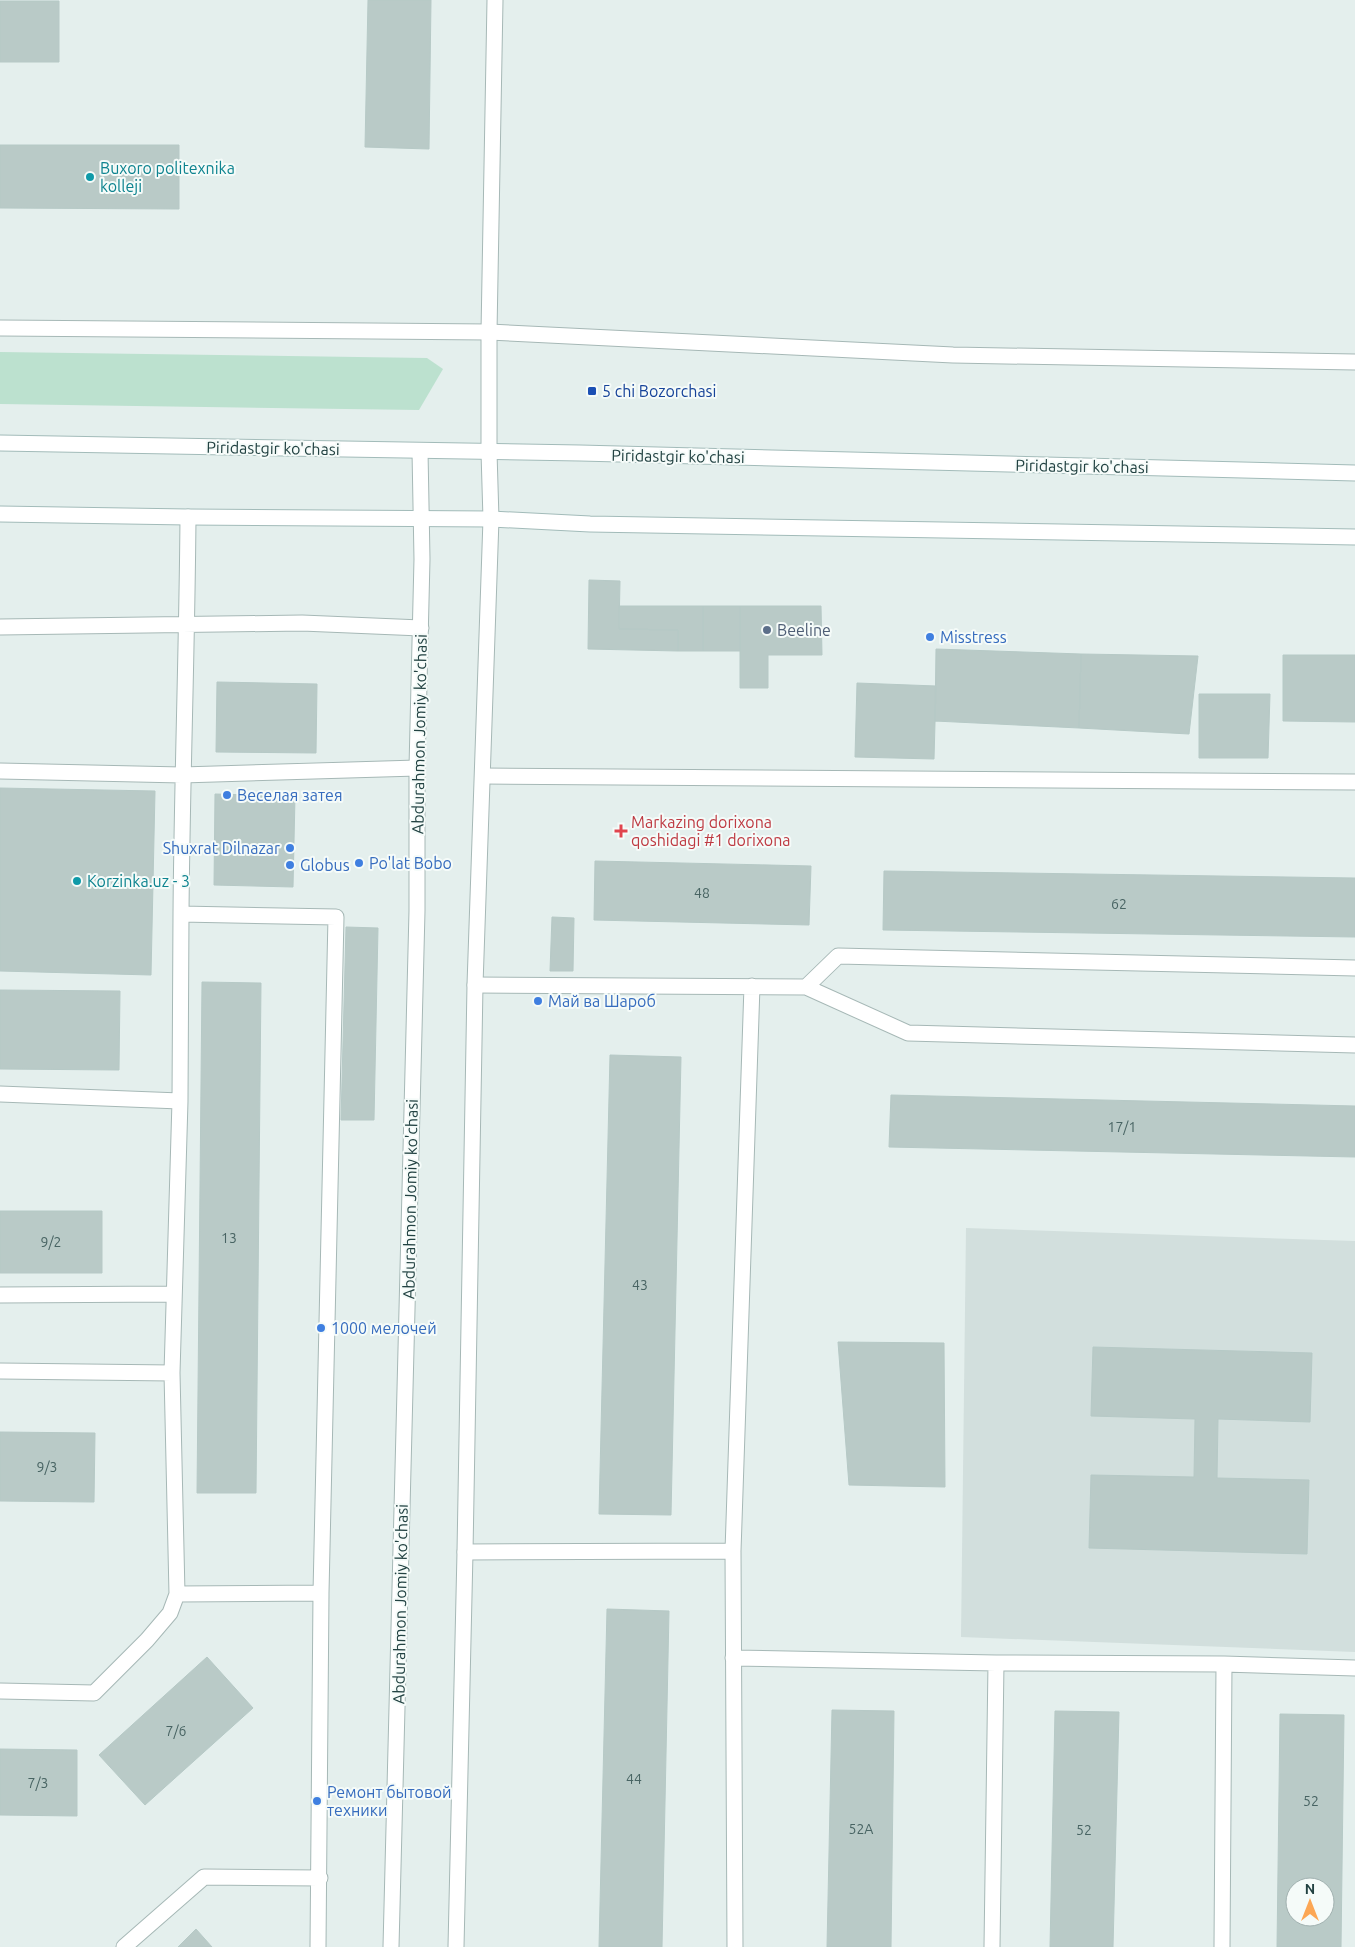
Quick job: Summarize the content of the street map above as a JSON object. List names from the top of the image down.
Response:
{
  "streets": {
    "street": ["Piridastgir ko'chasi", "Abdurahmon Jomiy ko'chasi"]
  },
  "crossings": [
    ["Piridastgir ko'chasi", "Abdurahmon Jomiy ko'chasi"]
  ],
  "places": {
    "other": [
      "Buxoro politexnika kolleji",
      "Beeline",
      "Misstress",
      "Веселая затея",
      "Shuxrat Dilnazar",
      "Po'lat Bobo",
      "Globus",
      "Korzinka.uz - 3",
      "Май ва Шароб",
      "1000 мелочей",
      "Ремонт бытовой техники"
    ],
    "transit": ["5 chi Bozorchasi"],
    "health": ["Markazing dorixona qoshidagi #1 dorixona"]
  },
  "house_numbers": [
    "48",
    "62",
    "17/1",
    "13",
    "9/2",
    "43",
    "9/3",
    "7/6",
    "44",
    "7/3",
    "52",
    "52A",
    "52"
  ],
  "north": "top"
}
